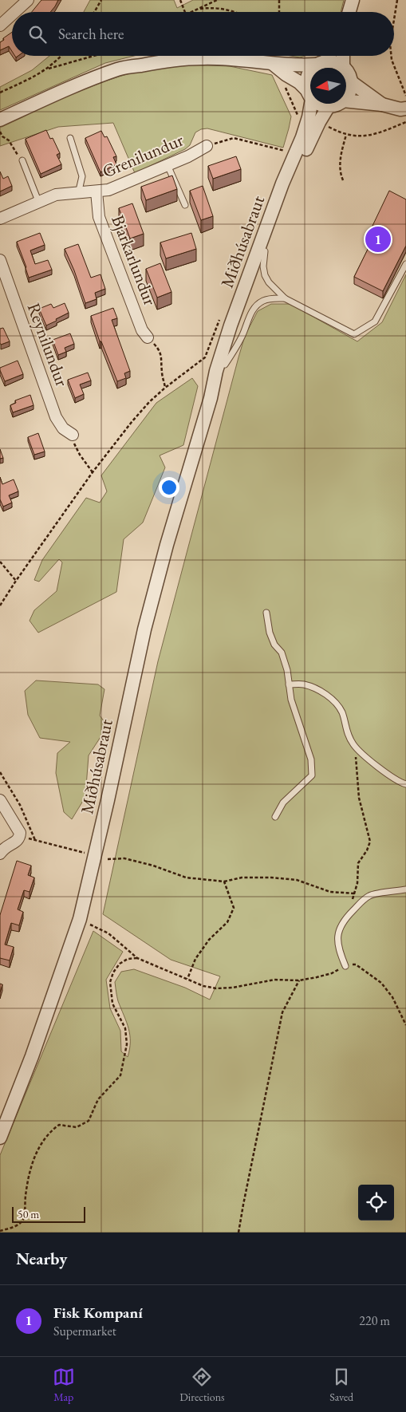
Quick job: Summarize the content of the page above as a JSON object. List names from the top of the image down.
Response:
{
  "streets": {
    "street": [
      "Grenilundur",
      "Miðhúsabraut",
      "Bjarkarlundur",
      "Reynilundur"
    ]
  },
  "crossings": [
    ["Grenilundur", "Bjarkarlundur"]
  ],
  "scale_bar": "50 m",
  "north": "left",
  "page": {
    "search": "Search here",
    "pins": "1",
    "scale": "50 m",
    "heading": "Nearby",
    "list": [
      {
        "mark": "1",
        "name": "Fisk Kompaní",
        "note": "Supermarket",
        "value": "220 m"
      }
    ],
    "nav": ["Map", "Directions", "Saved"]
  }
}
